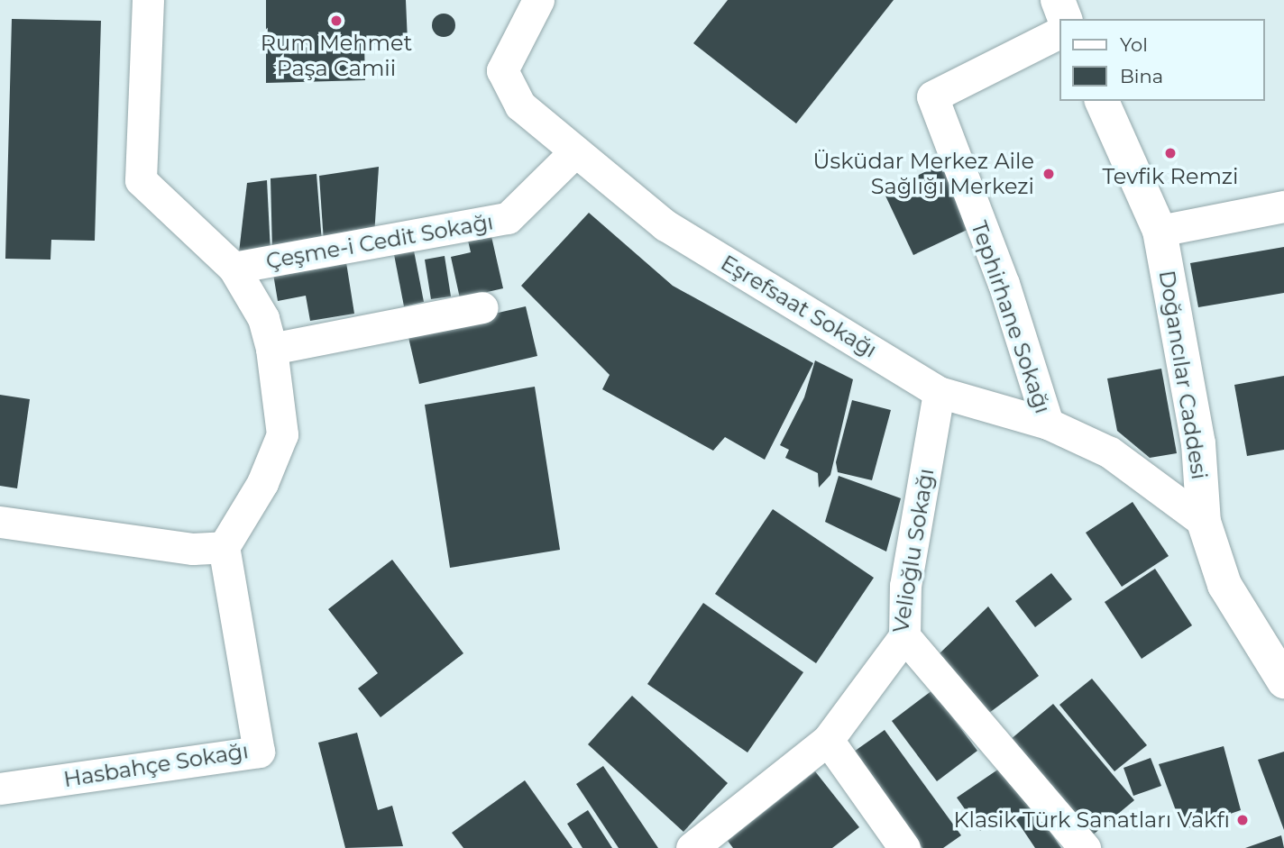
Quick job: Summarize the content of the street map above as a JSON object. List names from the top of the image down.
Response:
{
  "streets": {
    "street": [
      "Çeşme-i Cedit Sokağı",
      "Eşrefsaat Sokağı",
      "Tephirhane Sokağı",
      "Doğancılar Caddesi",
      "Velioğlu Sokağı",
      "Hasbahçe Sokağı"
    ]
  },
  "crossings": [
    ["Çeşme-i Cedit Sokağı", "Eşrefsaat Sokağı"],
    ["Eşrefsaat Sokağı", "Tephirhane Sokağı"],
    ["Eşrefsaat Sokağı", "Doğancılar Caddesi"],
    ["Eşrefsaat Sokağı", "Velioğlu Sokağı"]
  ],
  "places": [
    "Rum Mehmet Paşa Camii",
    "Tevfik Remzi",
    "Üsküdar Merkez Aile Sağlığı Merkezi",
    "Klasik Türk Sanatları Vakfı"
  ],
  "legend": ["Yol", "Bina"]
}
